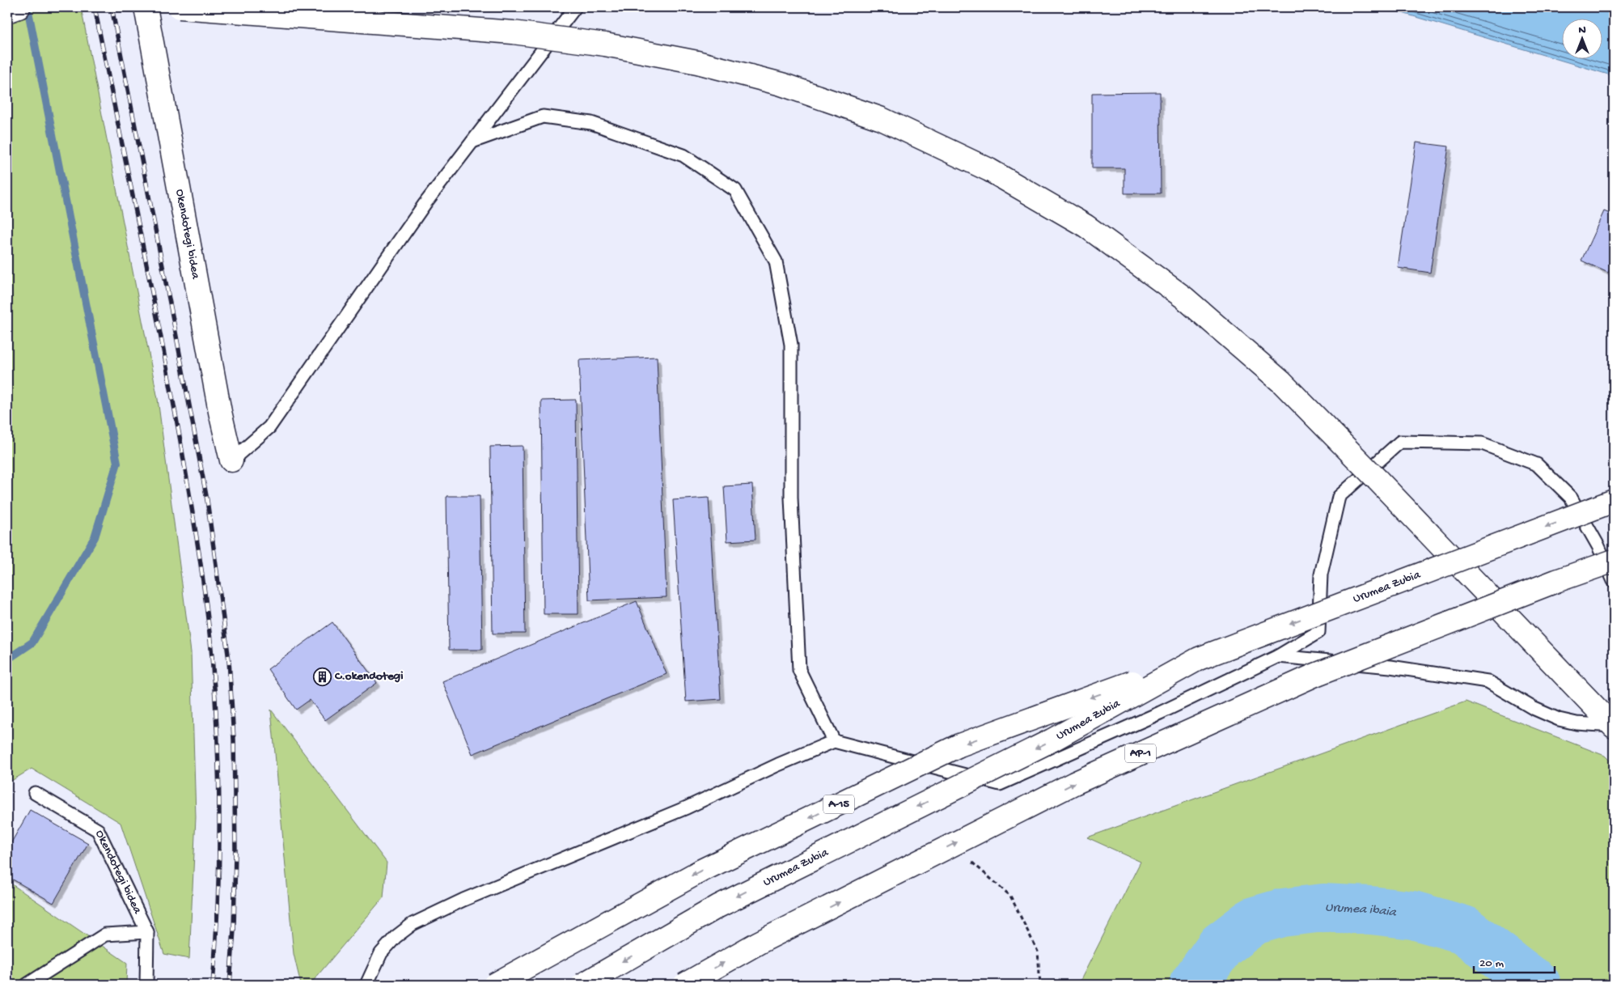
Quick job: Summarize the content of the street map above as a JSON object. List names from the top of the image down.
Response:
{
  "streets": {
    "main road": [
      "Okendotegi bidea",
      "Urumea Zubia",
      "AP-1",
      "A-15"
    ]
  },
  "crossings": [
    ["Urumea Zubia", "A-15"]
  ],
  "water": ["Urumea ibaia"],
  "places": {
    "building": ["C.okendotegi"]
  },
  "scale_bar": "20 m",
  "north": "top"
}
